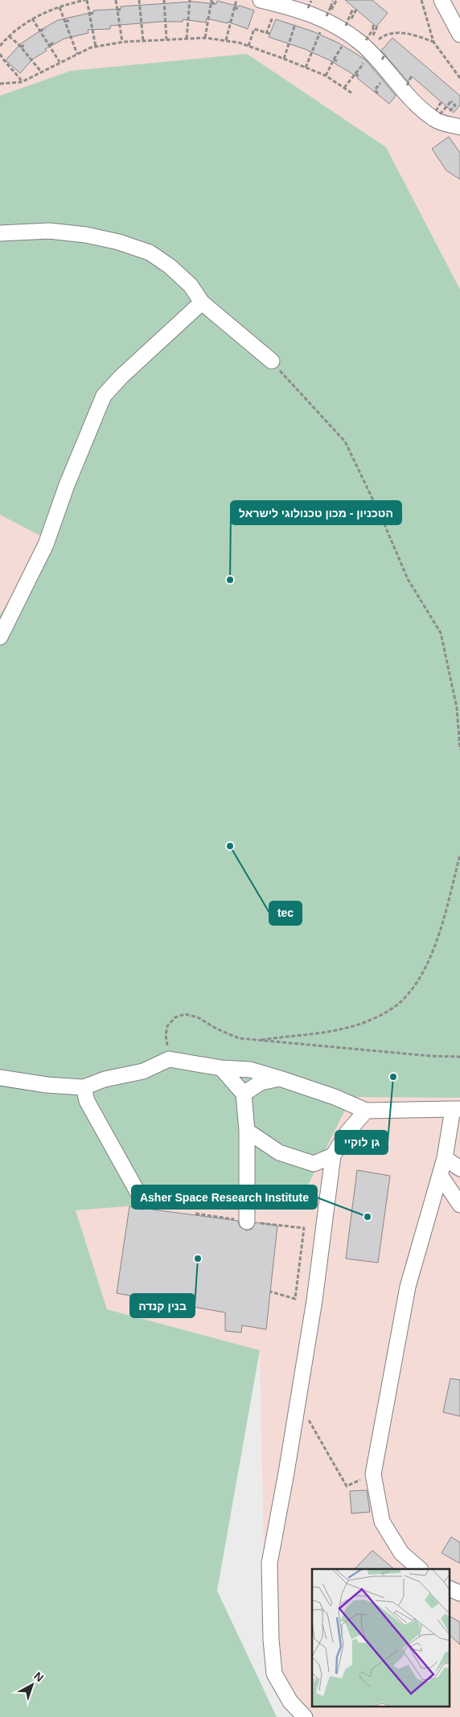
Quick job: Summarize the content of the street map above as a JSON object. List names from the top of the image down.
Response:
{
  "places": [
    "הטכניון - מכון טכנולוגי לישראל",
    "tec",
    "גן לוקיי",
    "Asher Space Research Institute",
    "בנין קנדה"
  ],
  "north": "top right"
}
